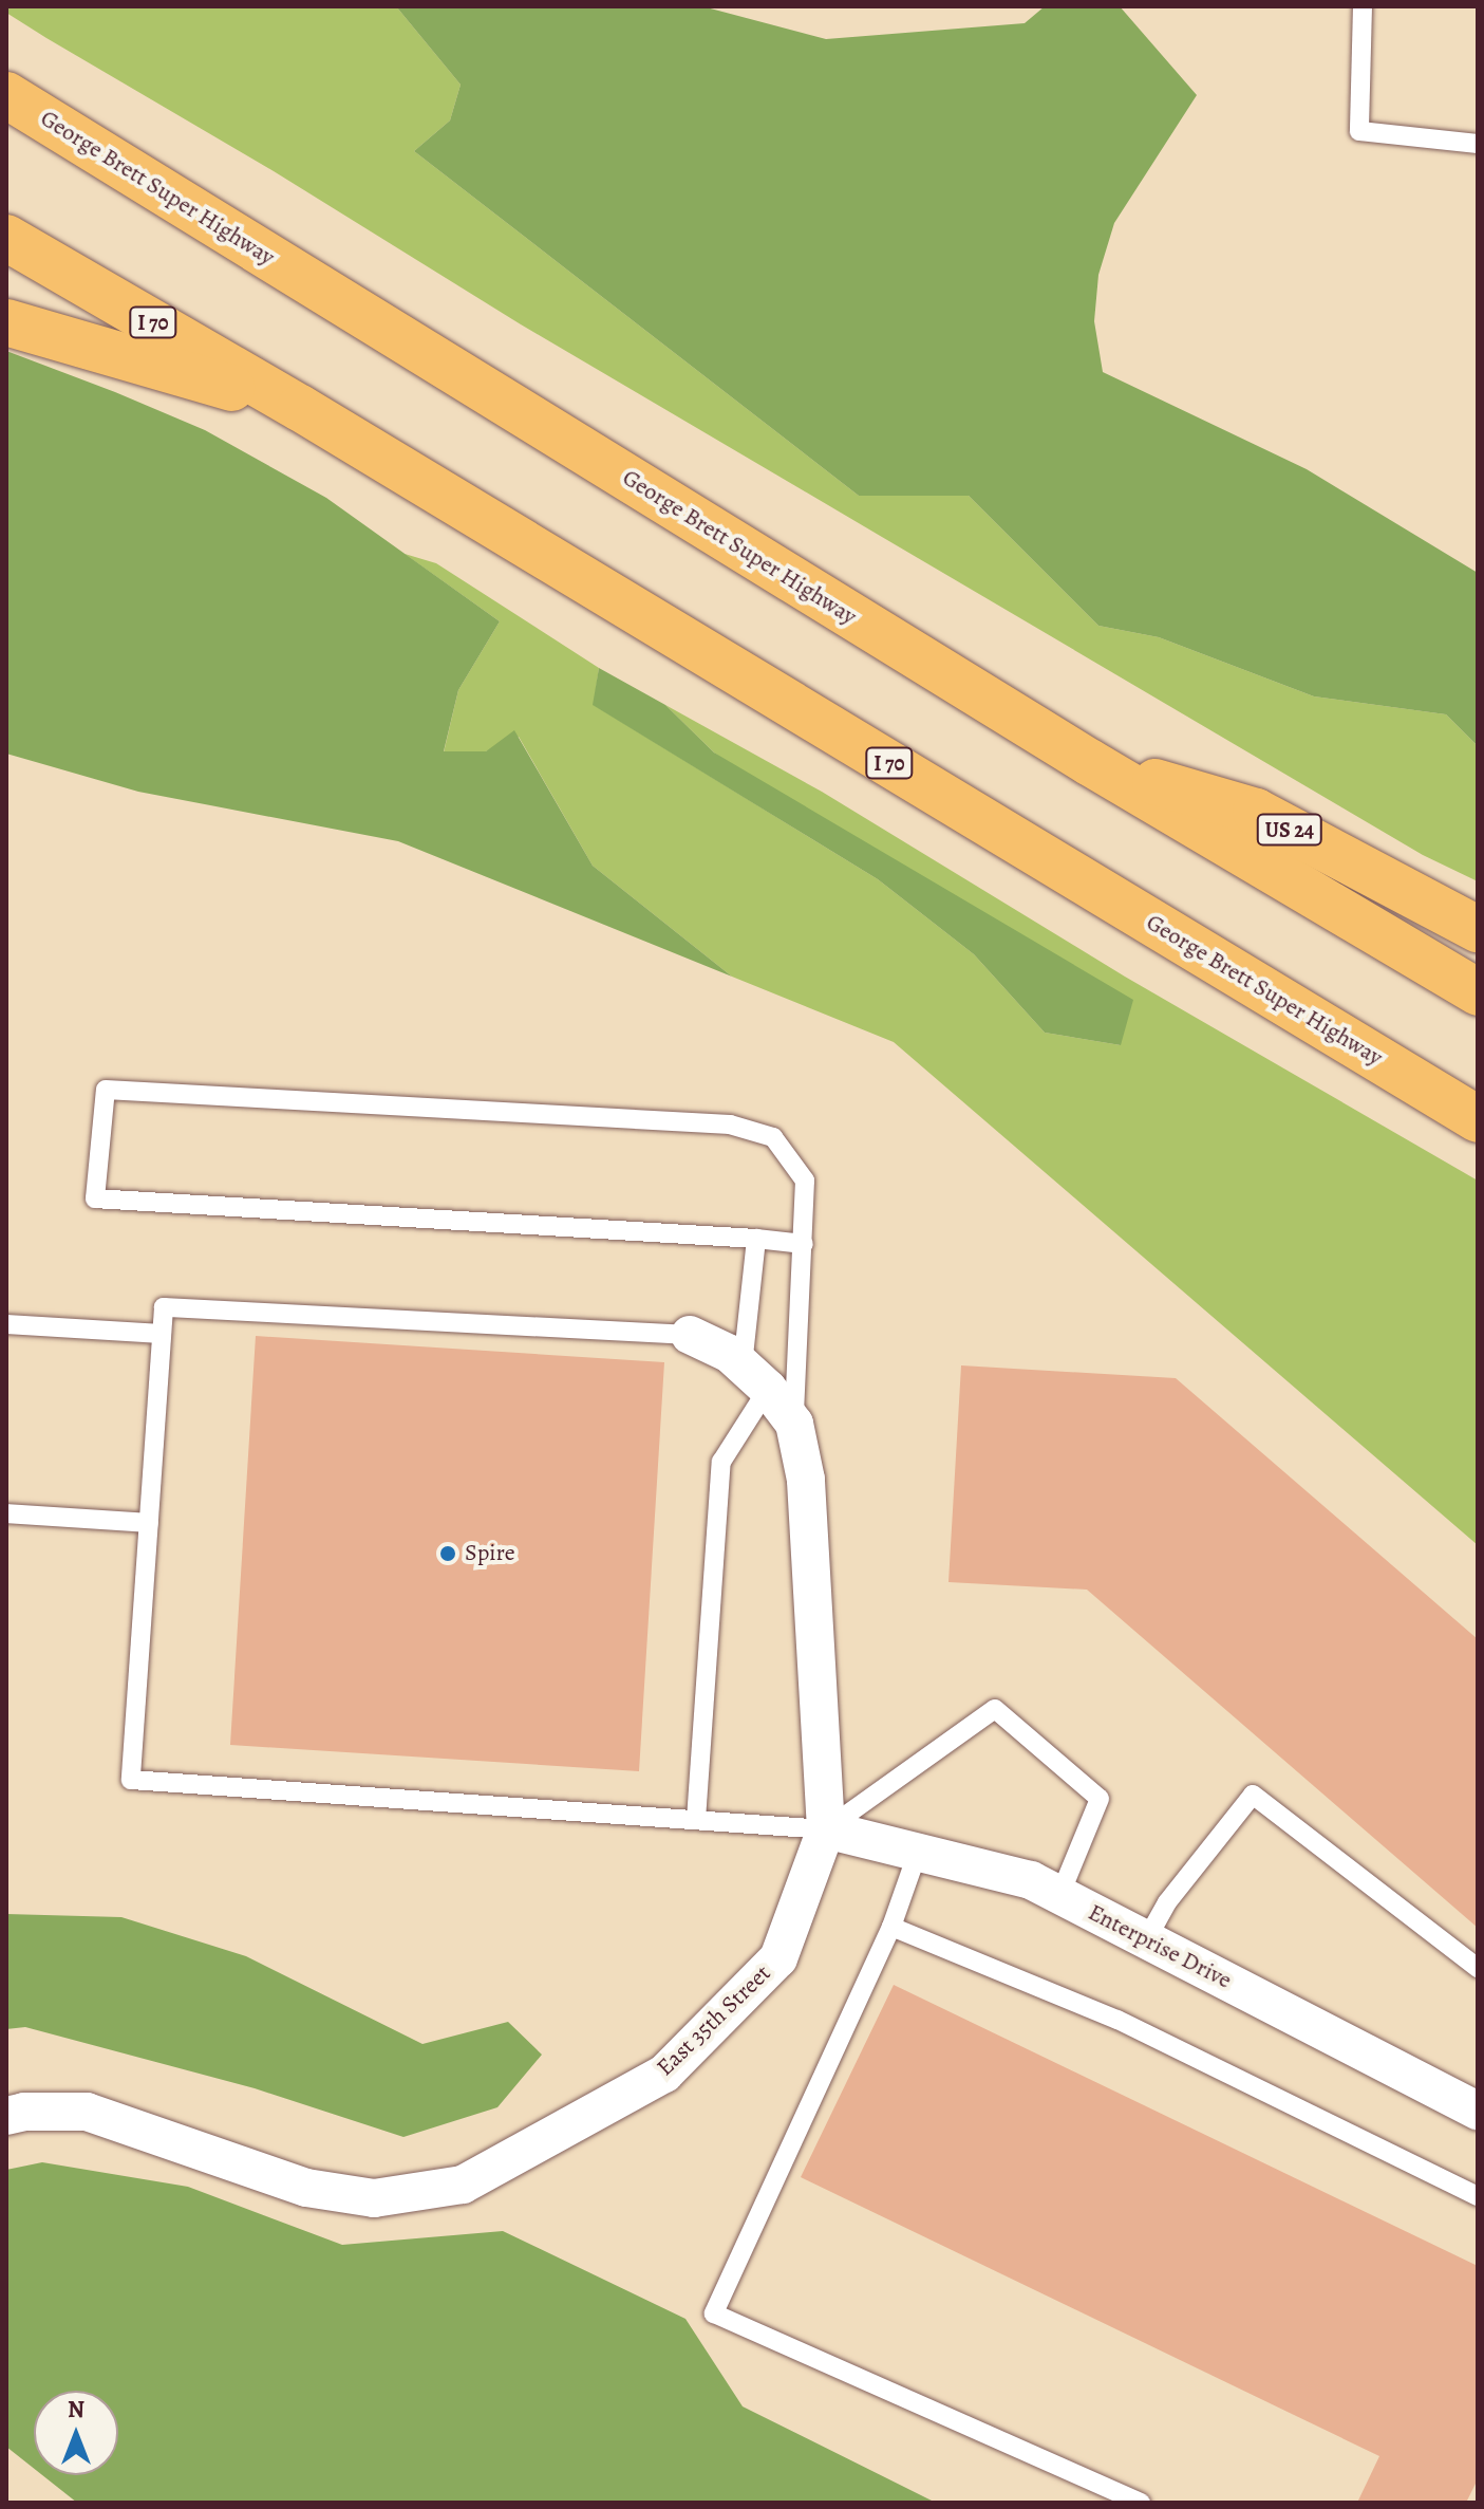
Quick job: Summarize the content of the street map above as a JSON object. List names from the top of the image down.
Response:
{
  "streets": {
    "highway": ["George Brett Super Highway", "I 70", "US 24"],
    "street": ["Enterprise Drive", "East 35th Street"]
  },
  "crossings": [
    ["George Brett Super Highway", "US 24"],
    ["Enterprise Drive", "East 35th Street"]
  ],
  "places": ["Spire"],
  "north": "top"
}
